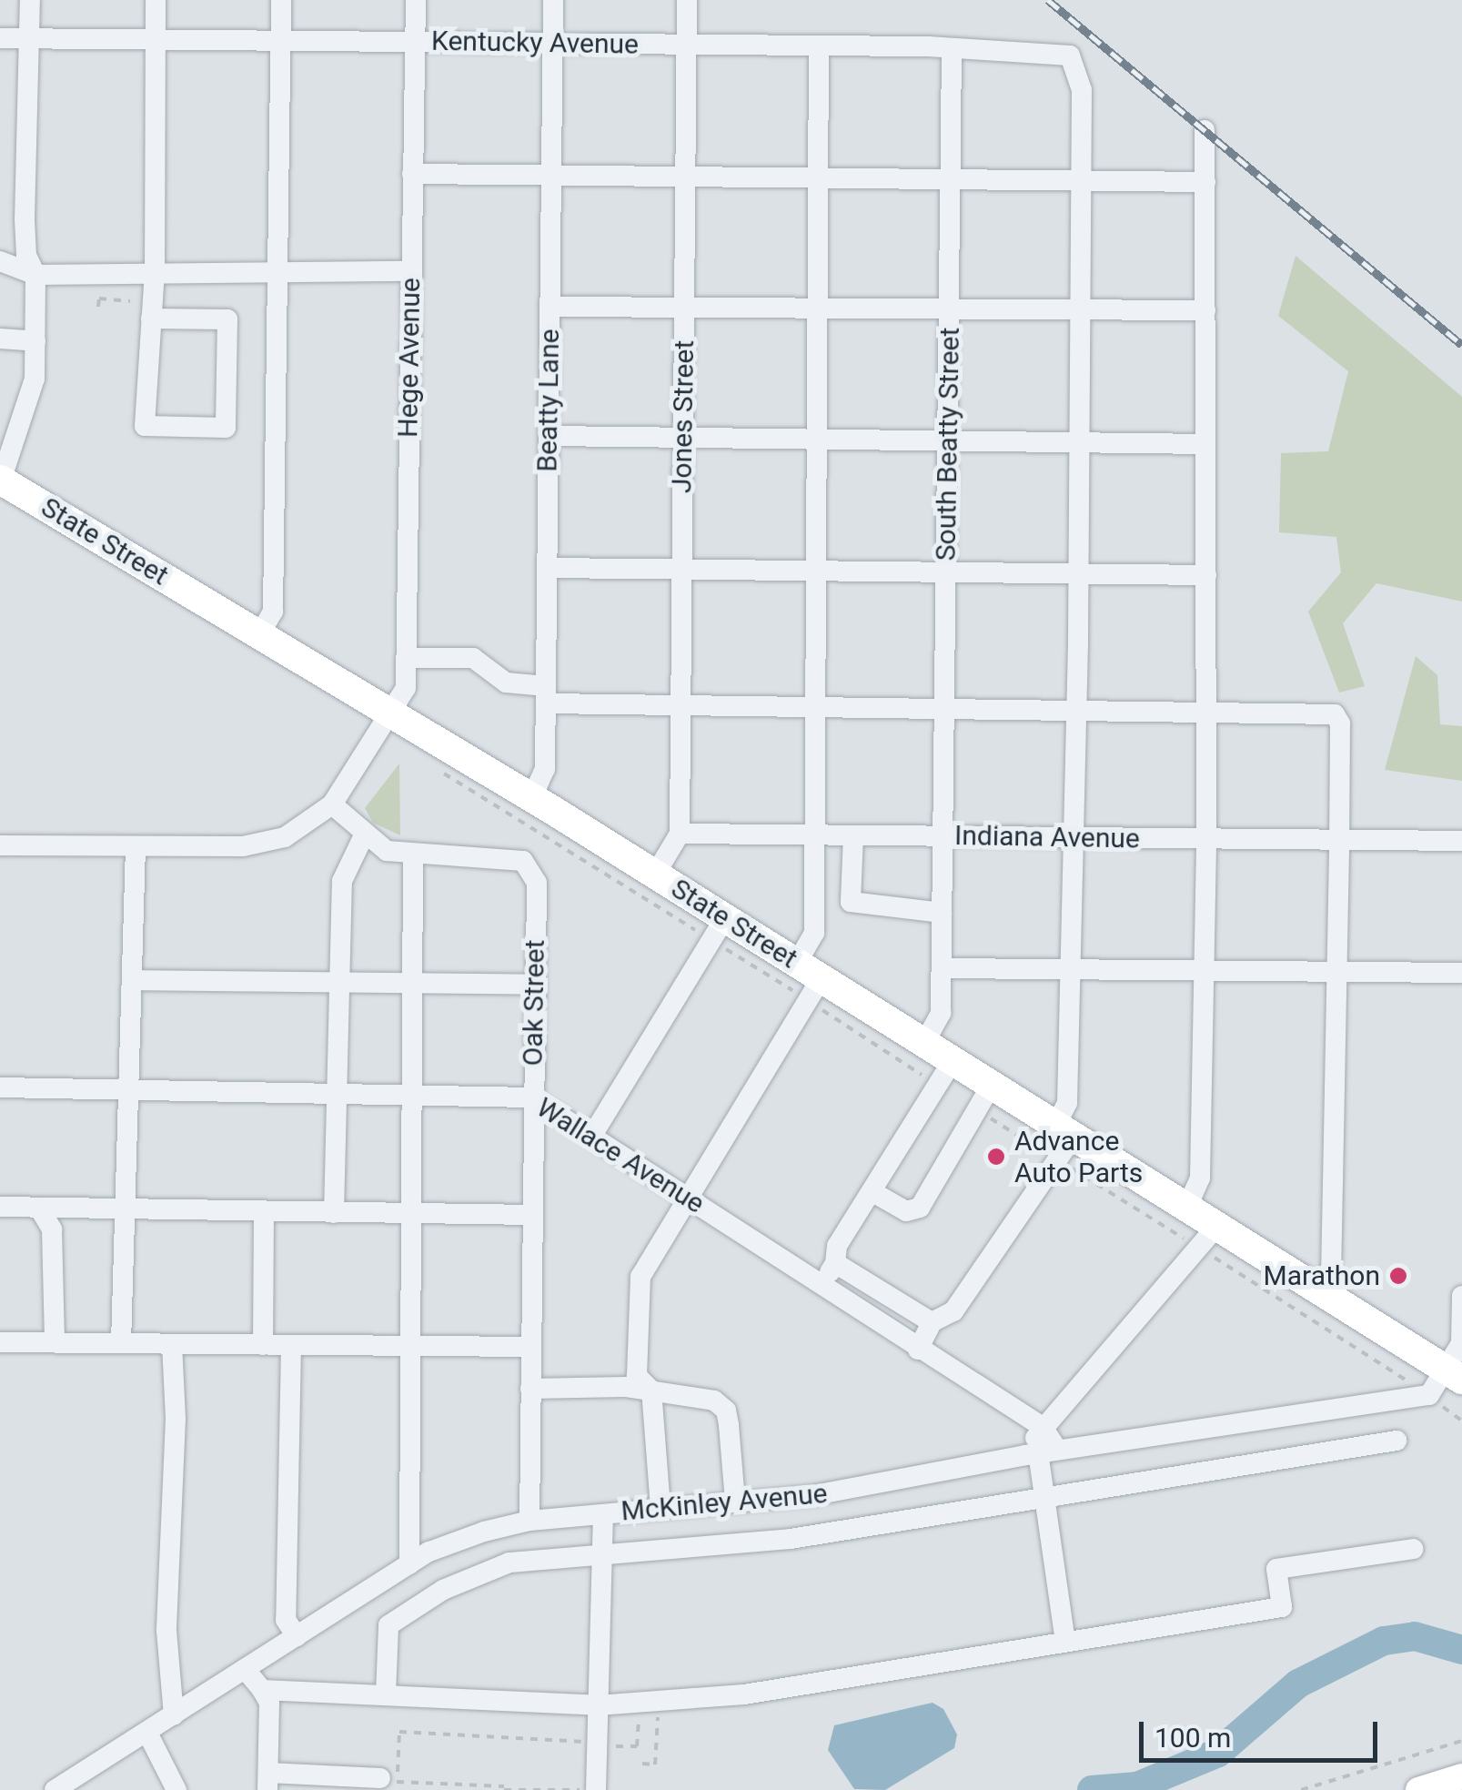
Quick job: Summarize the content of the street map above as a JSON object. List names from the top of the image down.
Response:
{
  "streets": {
    "highway": ["State Street"],
    "street": [
      "Kentucky Avenue",
      "Hege Avenue",
      "Beatty Lane",
      "Jones Street",
      "South Beatty Street",
      "Indiana Avenue",
      "Oak Street",
      "Wallace Avenue",
      "McKinley Avenue"
    ]
  },
  "crossings": [
    ["Kentucky Avenue", "Hege Avenue"],
    ["Kentucky Avenue", "Beatty Lane"],
    ["Kentucky Avenue", "Jones Street"],
    ["Kentucky Avenue", "South Beatty Street"],
    ["Hege Avenue", "State Street"],
    ["Beatty Lane", "State Street"],
    ["Jones Street", "Indiana Avenue"],
    ["South Beatty Street", "State Street"],
    ["South Beatty Street", "Indiana Avenue"],
    ["State Street", "McKinley Avenue"],
    ["Oak Street", "Wallace Avenue"],
    ["Oak Street", "McKinley Avenue"],
    ["Wallace Avenue", "McKinley Avenue"]
  ],
  "places": ["Advance Auto Parts", "Marathon"],
  "scale_bar": "100 m"
}
